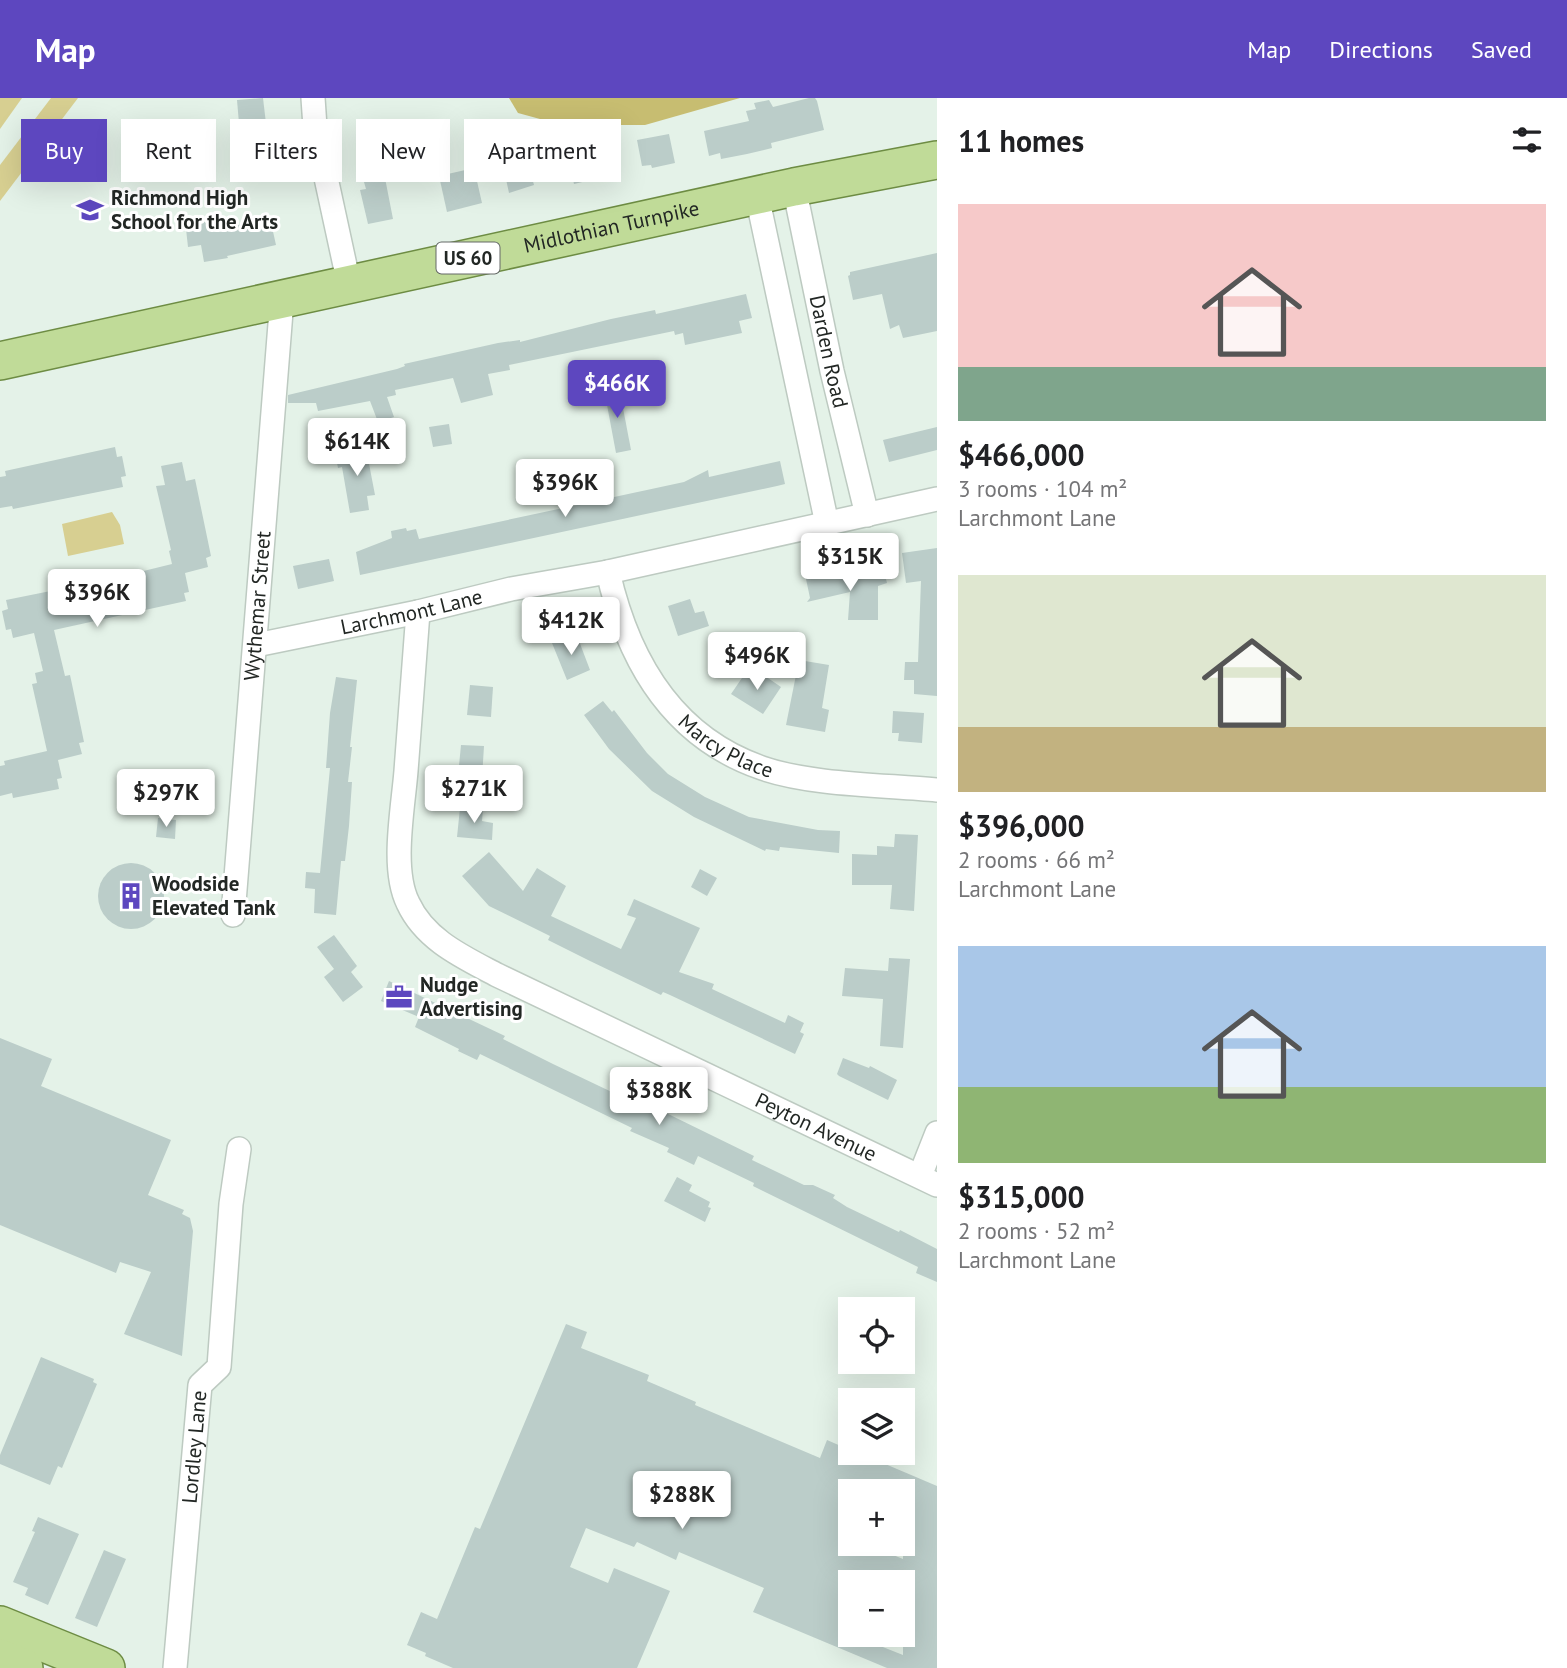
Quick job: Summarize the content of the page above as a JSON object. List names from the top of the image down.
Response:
{
  "streets": {
    "main road": ["Midlothian Turnpike", "US 60"],
    "street": [
      "Darden Road",
      "Wythemar Street",
      "Larchmont Lane",
      "Marcy Place",
      "Peyton Avenue",
      "Lordley Lane"
    ]
  },
  "crossings": [
    ["Midlothian Turnpike", "Darden Road"],
    ["Midlothian Turnpike", "Wythemar Street"],
    ["Darden Road", "Larchmont Lane"],
    ["Wythemar Street", "Larchmont Lane"],
    ["Larchmont Lane", "Marcy Place"],
    ["Larchmont Lane", "Peyton Avenue"]
  ],
  "places": {
    "school or university": ["Richmond High School for the Arts"],
    "building": ["Woodside Elevated Tank"],
    "office": ["Nudge Advertising"]
  },
  "page": {
    "header": "Map",
    "nav": ["Map", "Directions", "Saved"],
    "heading": "11 homes",
    "chip": [
      "Buy",
      "Rent",
      "Filters",
      "New",
      "Apartment"
    ],
    "list": [
      {
        "name": "$466,000",
        "note": "3 rooms · 104 m² · Larchmont Lane"
      },
      {
        "name": "$396,000",
        "note": "2 rooms · 66 m² · Larchmont Lane"
      },
      {
        "name": "$315,000",
        "note": "2 rooms · 52 m² · Larchmont Lane"
      }
    ],
    "price": [
      "$466K",
      "$614K",
      "$396K",
      "$315K",
      "$396K",
      "$412K",
      "$496K",
      "$271K",
      "$297K",
      "$388K",
      "$288K"
    ],
    "map_buttons": ["+", "−"]
  }
}
